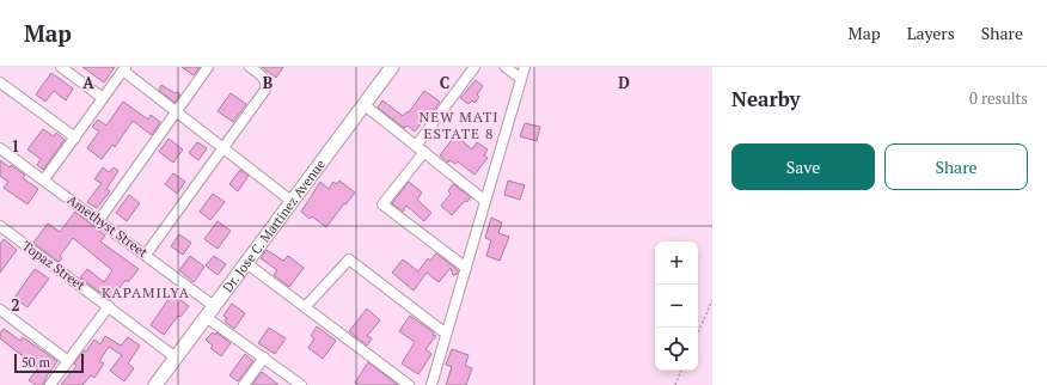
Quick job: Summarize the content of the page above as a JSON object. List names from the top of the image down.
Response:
{
  "streets": {
    "street": ["Amethyst Street", "Dr. Jose C. Martinez Avenue", "Topaz Street"]
  },
  "crossings": [
    ["Amethyst Street", "Dr. Jose C. Martinez Avenue"],
    ["Dr. Jose C. Martinez Avenue", "Topaz Street"]
  ],
  "districts": ["NEW MATI ESTATE 8", "KAPAMILYA"],
  "scale_bar": "50 m",
  "page": {
    "header": "Map",
    "nav": ["Map", "Layers", "Share"],
    "heading": ["Nearby", "0 results"],
    "buttons": ["Save", "Share"],
    "map_buttons": ["+", "−"],
    "scale": "50 m"
  },
  "grid": {
    "columns": [
      "A",
      "B",
      "C",
      "D"
    ],
    "rows": ["1", "2"]
  }
}
